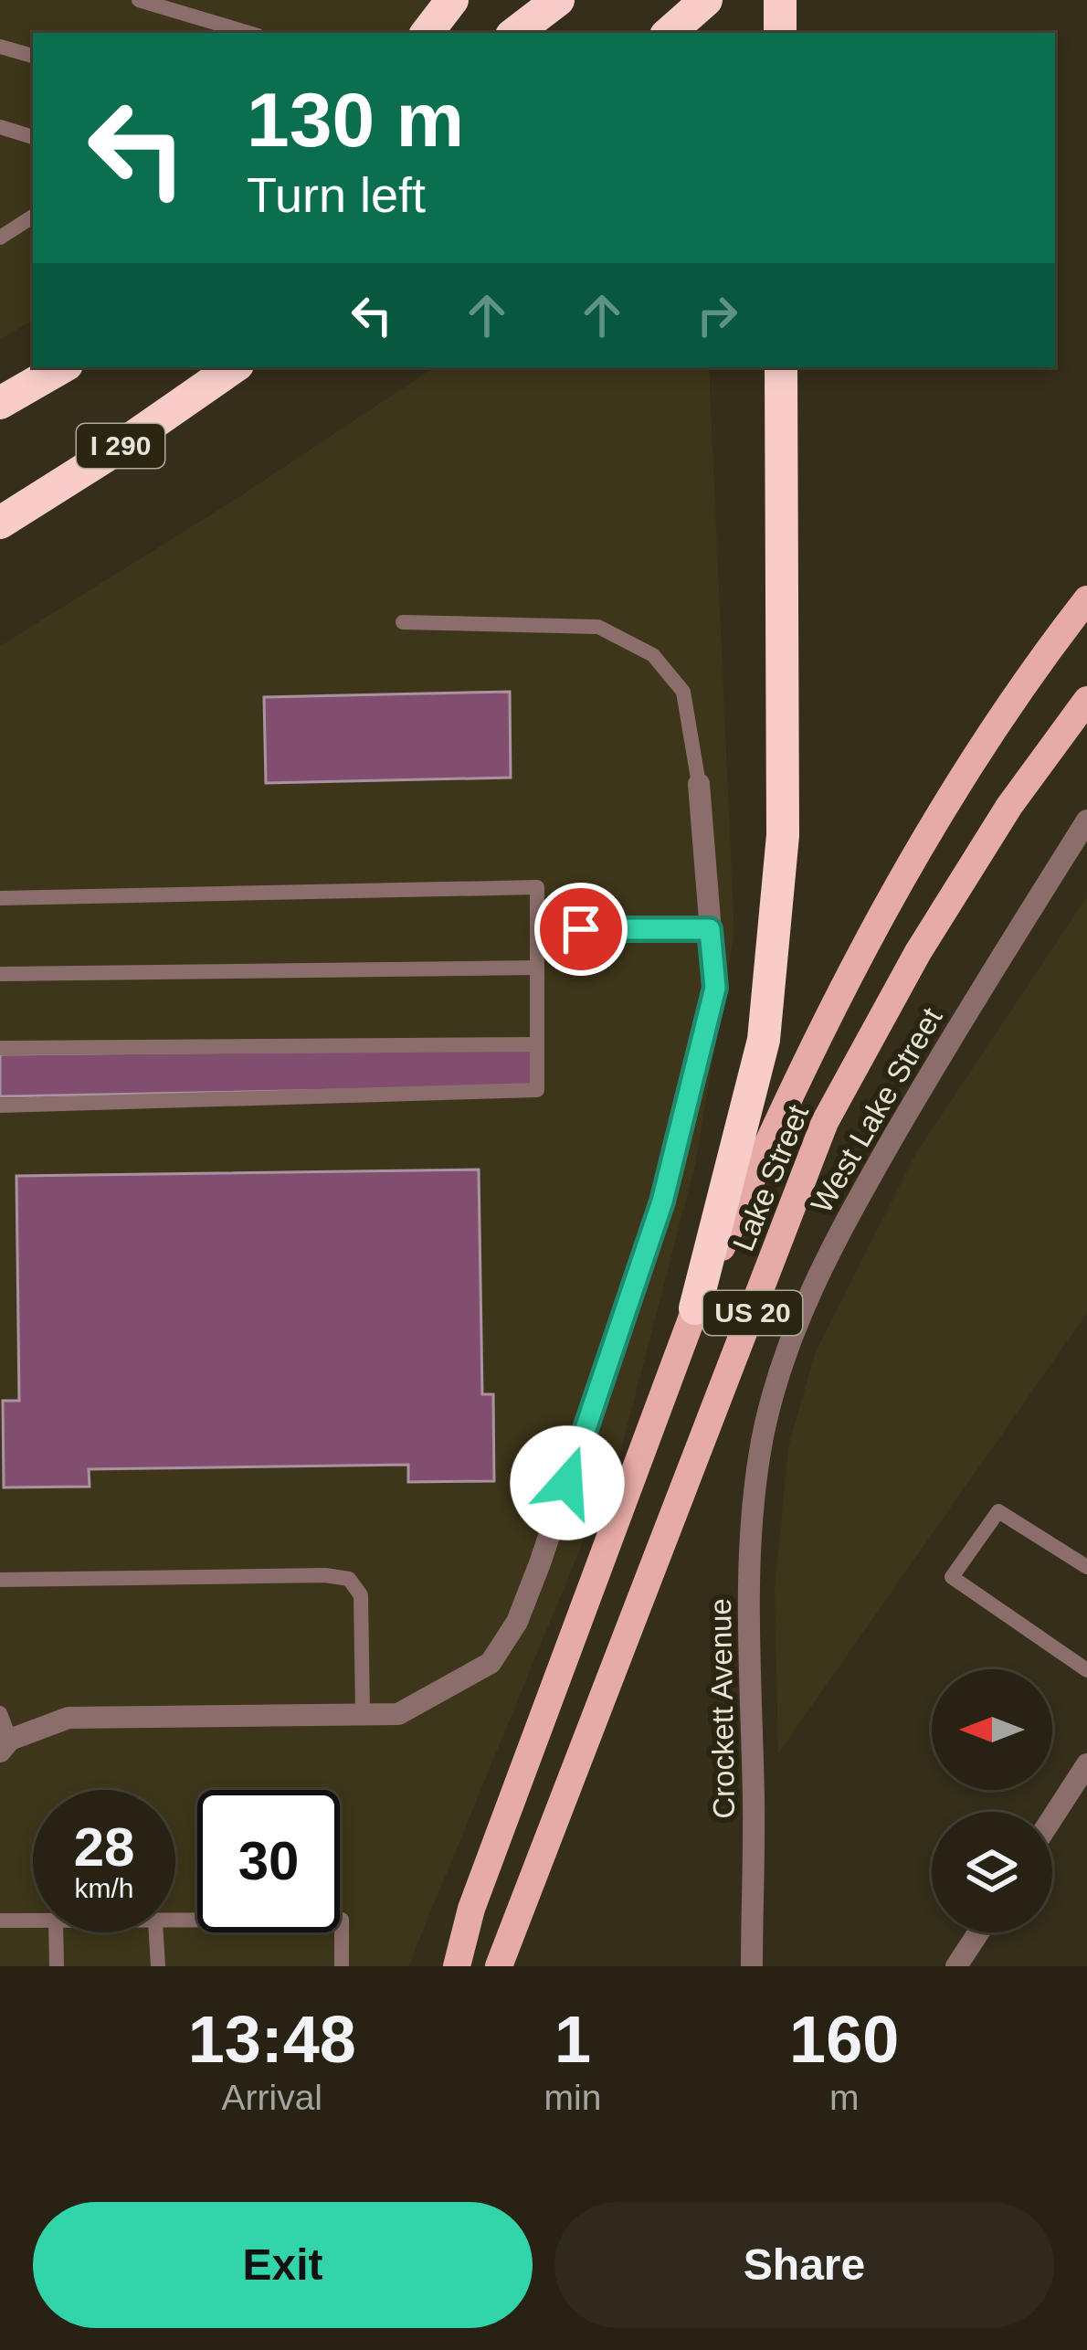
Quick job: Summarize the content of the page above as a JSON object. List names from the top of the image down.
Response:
{
  "streets": {
    "highway": ["I 290", "US 20"],
    "main road": ["Lake Street"],
    "street": ["West Lake Street", "Crockett Avenue"]
  },
  "crossings": [
    ["West Lake Street", "Crockett Avenue"],
    ["Lake Street", "US 20"]
  ],
  "north": "left",
  "page": {
    "turn": ["130 m", "Turn left"],
    "speed": "28 km/h",
    "limit": "30",
    "eta": [
      "13:48",
      "Arrival",
      "1",
      "min",
      "160",
      "m"
    ],
    "buttons": ["Exit", "Share"]
  }
}
